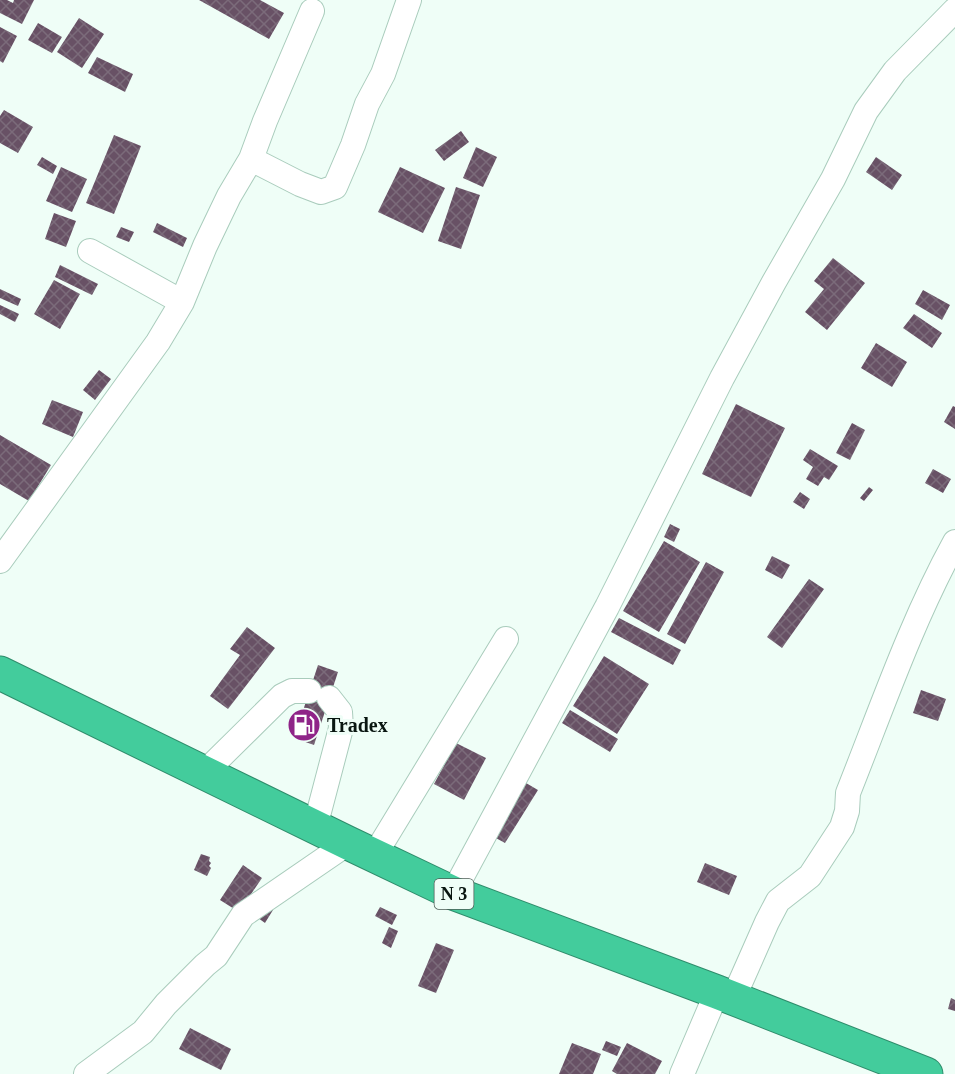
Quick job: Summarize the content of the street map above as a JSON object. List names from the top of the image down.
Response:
{
  "streets": {
    "highway": ["N 3"]
  },
  "places": {
    "fuel station": ["Tradex"]
  }
}
